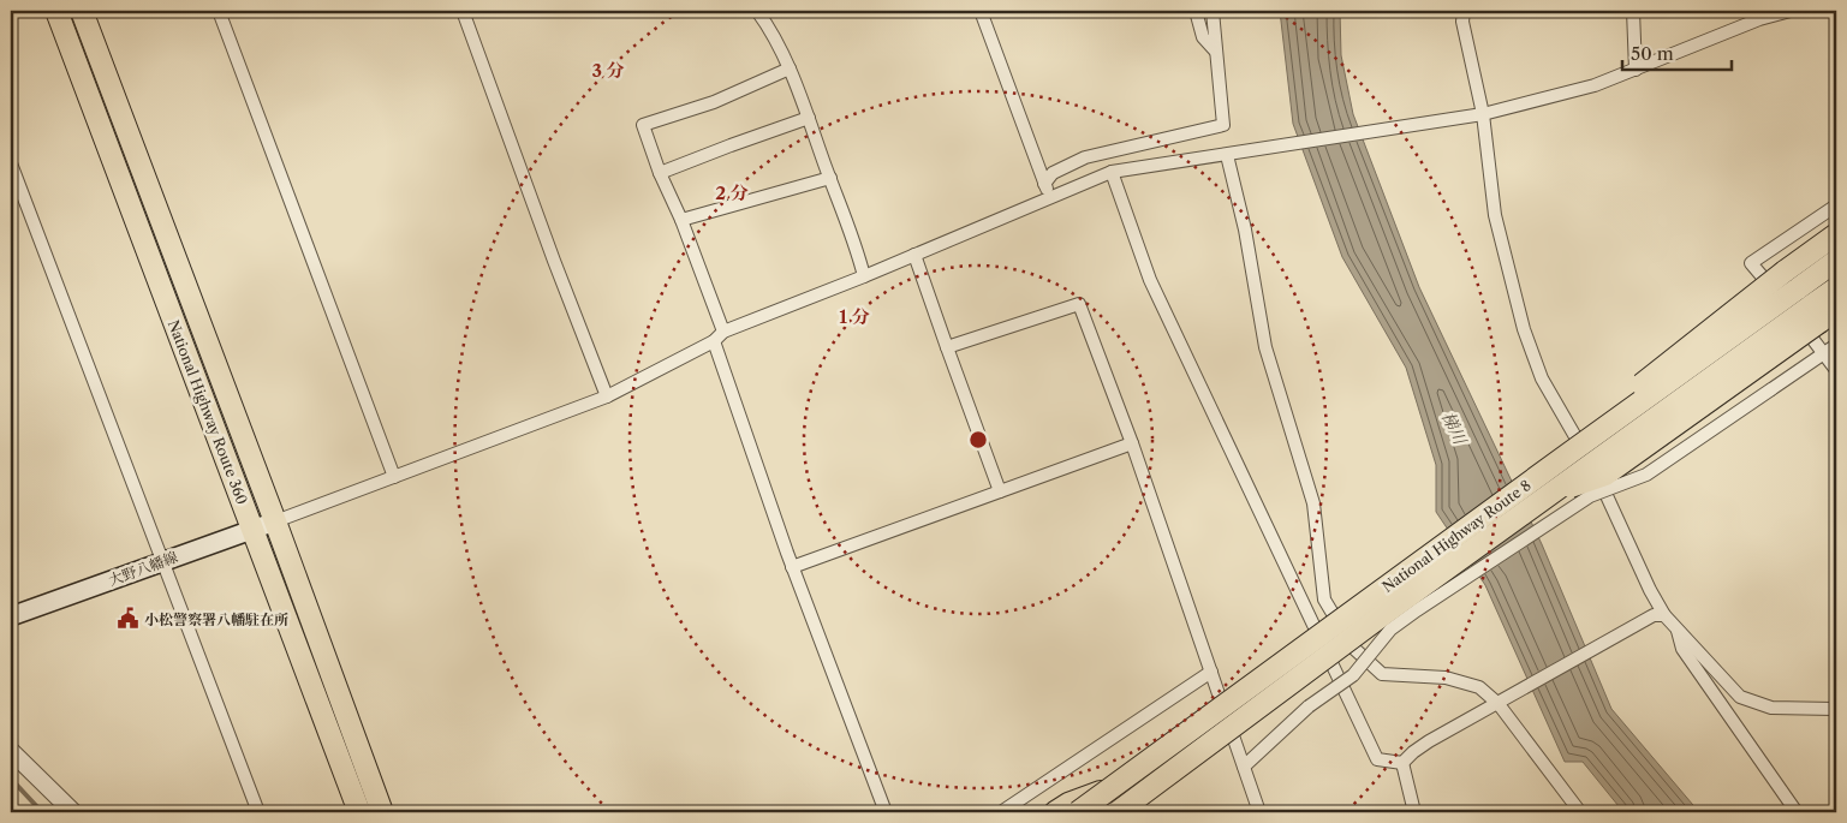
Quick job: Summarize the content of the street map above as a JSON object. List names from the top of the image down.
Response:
{
  "streets": {
    "highway": ["National Highway Route 360", "National Highway Route 8"],
    "main road": ["大野八幡線"]
  },
  "crossings": [
    ["National Highway Route 360", "大野八幡線"]
  ],
  "water": ["梯川"],
  "places": {
    "public building": ["小松警察署八幡駐在所"]
  },
  "scale_bar": "50 m",
  "rings": ["3 分", "2 分", "1 分"]
}
